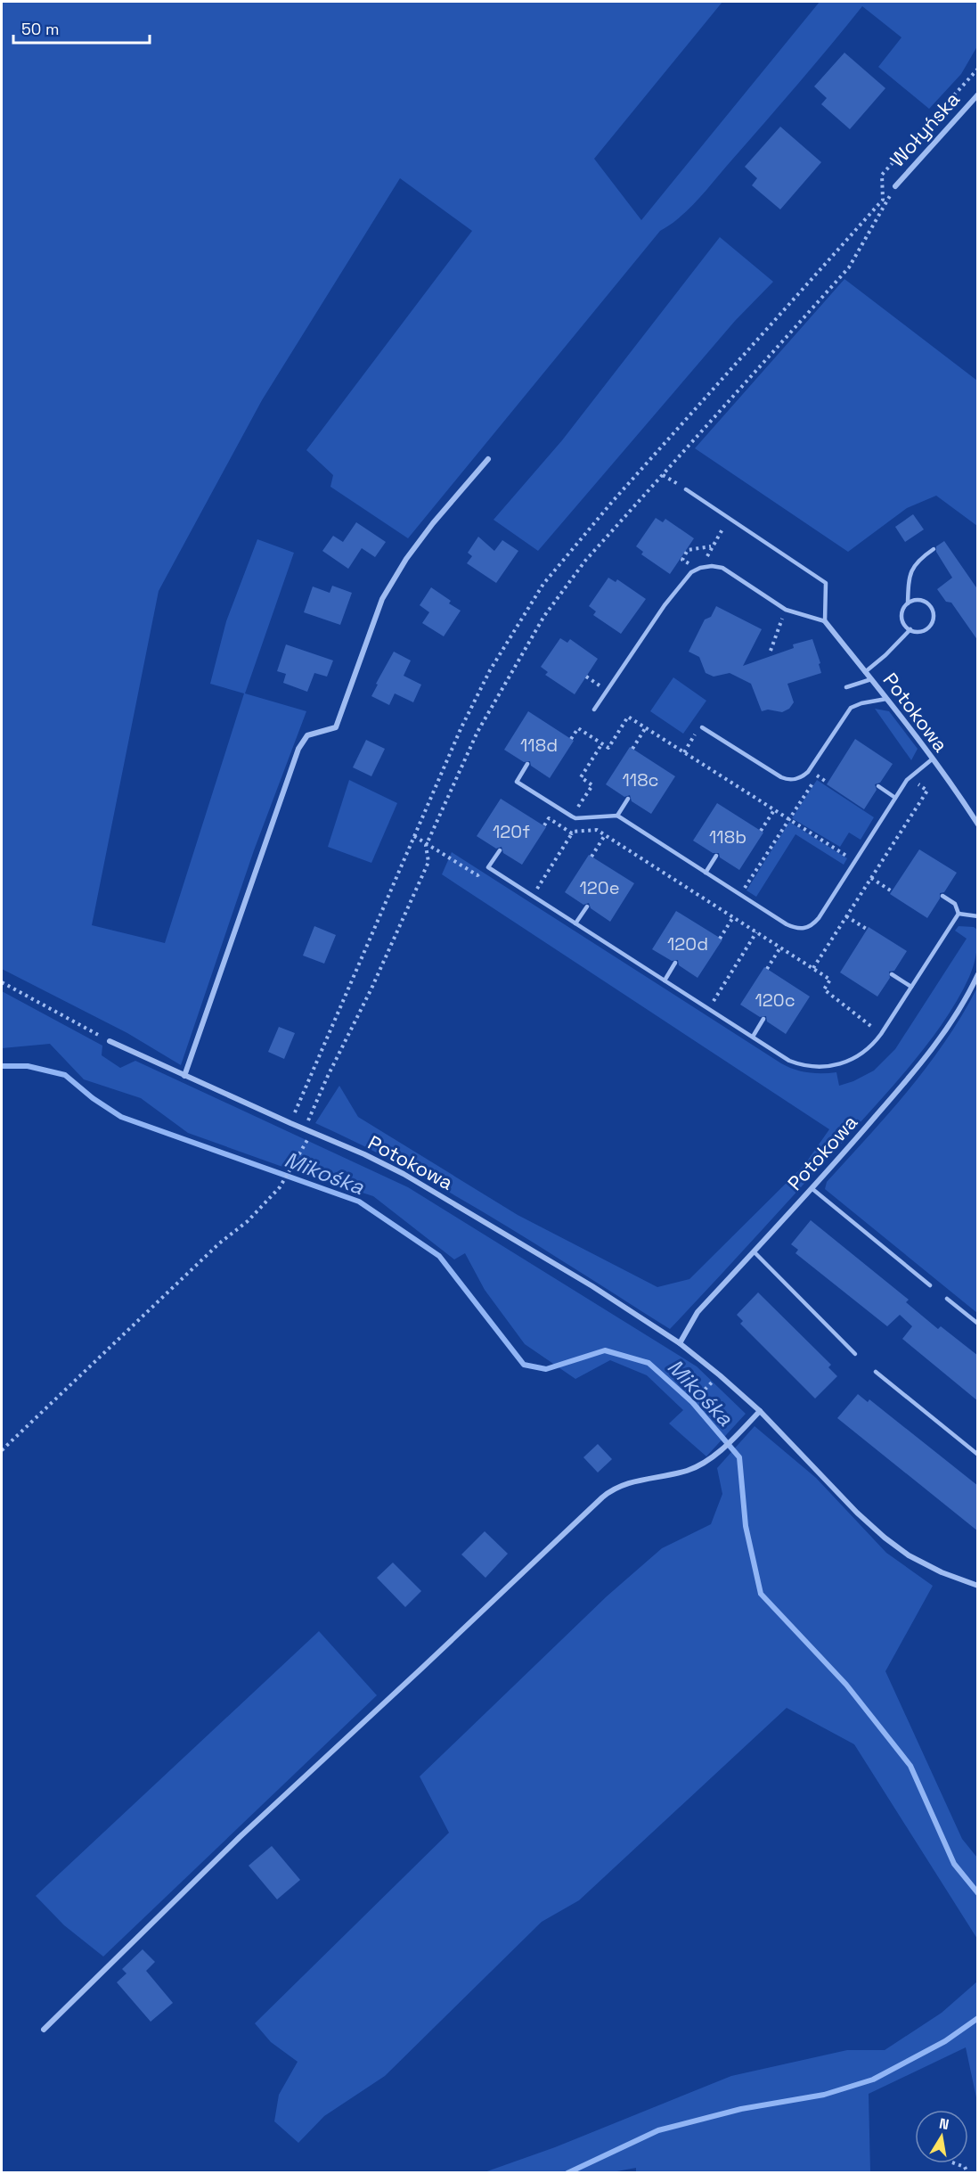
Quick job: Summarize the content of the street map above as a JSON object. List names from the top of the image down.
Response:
{
  "streets": {
    "street": ["Wołyńska", "Potokowa"]
  },
  "water": ["Mikośka"],
  "house_numbers": [
    "118d",
    "118c",
    "120f",
    "118b",
    "120e",
    "120d",
    "120c"
  ],
  "scale_bar": "50 m",
  "north": "top"
}
